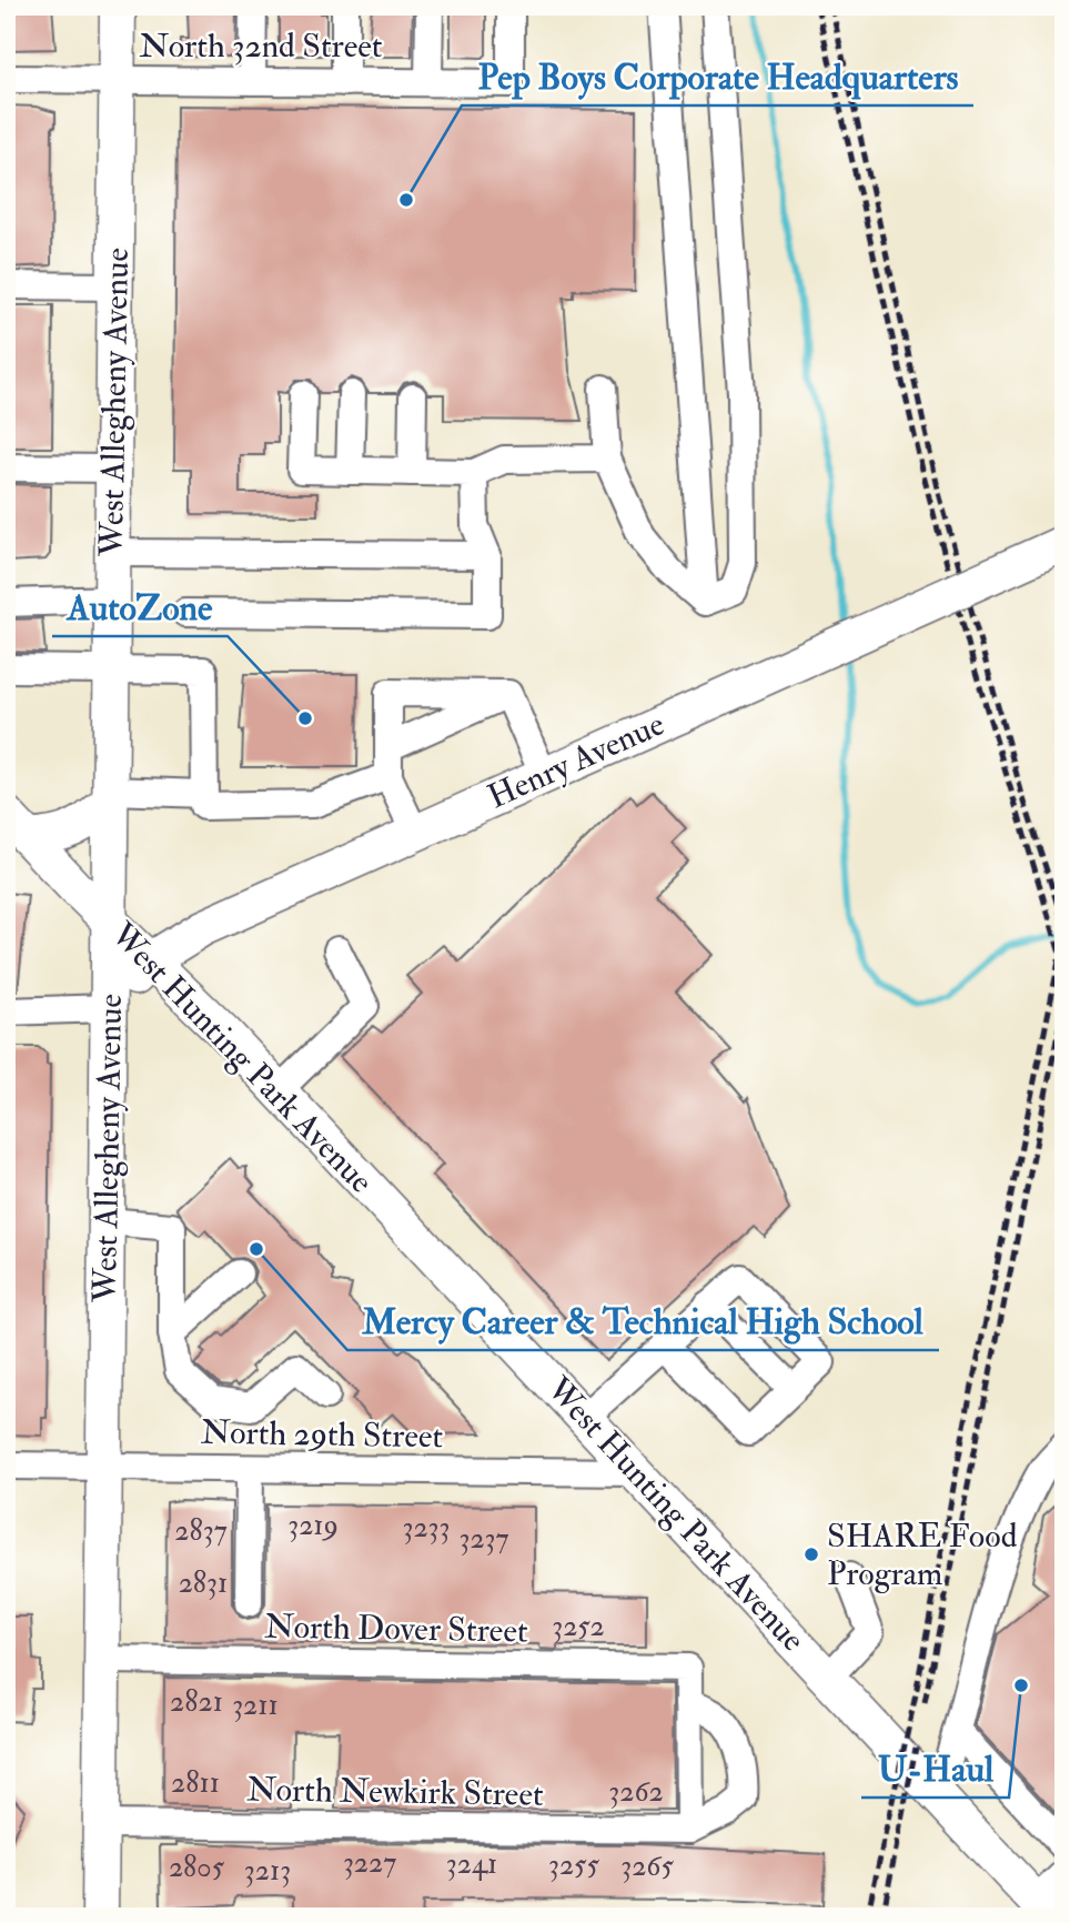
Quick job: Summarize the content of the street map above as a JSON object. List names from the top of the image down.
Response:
{
  "streets": {
    "main road": ["West Allegheny Avenue", "Henry Avenue", "West Hunting Park Avenue"],
    "street": [
      "North 32nd Street",
      "North 29th Street",
      "North Dover Street",
      "North Newkirk Street"
    ]
  },
  "crossings": [
    ["North 32nd Street", "West Allegheny Avenue"],
    ["West Allegheny Avenue", "Henry Avenue"],
    ["West Allegheny Avenue", "West Hunting Park Avenue"],
    ["West Allegheny Avenue", "North 29th Street"],
    ["West Allegheny Avenue", "North Dover Street"],
    ["West Allegheny Avenue", "North Newkirk Street"],
    ["Henry Avenue", "West Hunting Park Avenue"],
    ["West Hunting Park Avenue", "North 29th Street"]
  ],
  "places": [
    "Pep Boys Corporate Headquarters",
    "AutoZone",
    "Mercy Career & Technical High School",
    "SHARE Food Program",
    "U-Haul"
  ],
  "house_numbers": [
    "3219",
    "3233",
    "2837",
    "3237",
    "2831",
    "3252",
    "2821",
    "3211",
    "2811",
    "3262",
    "3227",
    "3241",
    "3255",
    "3265",
    "2805",
    "3213"
  ]
}
